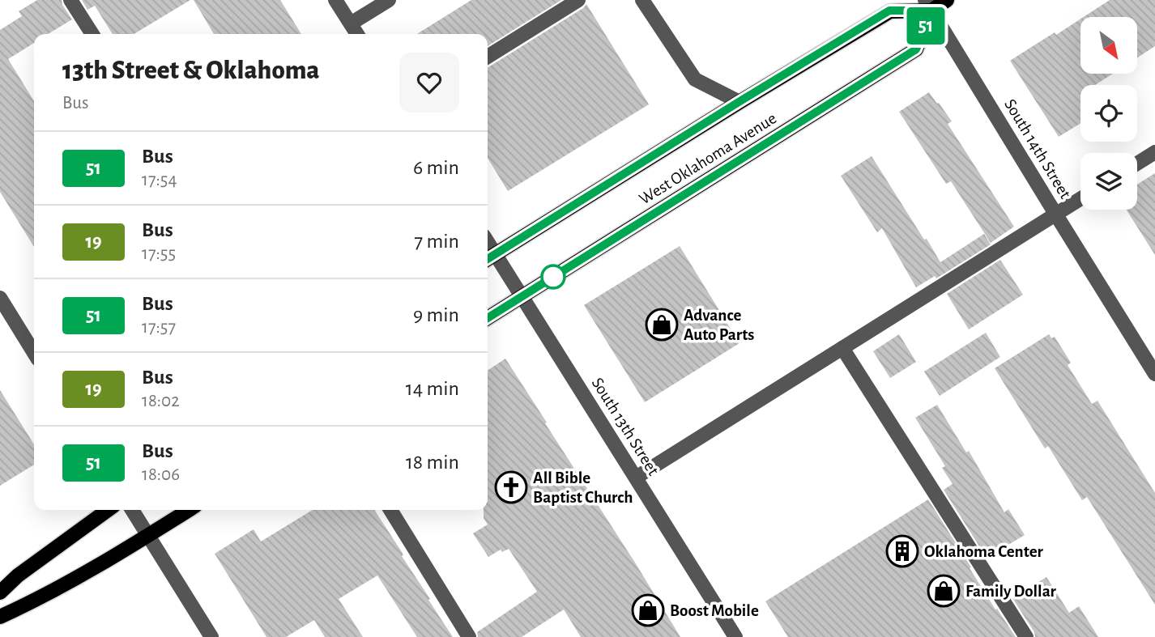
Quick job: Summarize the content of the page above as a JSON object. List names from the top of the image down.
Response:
{
  "streets": {
    "main road": ["West Oklahoma Avenue"],
    "street": ["South 14th Street", "South 13th Street"]
  },
  "crossings": [
    ["South 14th Street", "West Oklahoma Avenue"],
    ["West Oklahoma Avenue", "South 13th Street"]
  ],
  "places": {
    "shop": ["Advance Auto Parts", "Family Dollar", "Boost Mobile"],
    "church": ["All Bible Baptist Church"],
    "building": ["Oklahoma Center"]
  },
  "lines": ["bus line 51"],
  "north": "bottom right",
  "page": {
    "on_map": "51",
    "heading": ["13th Street & Oklahoma", "Bus"],
    "list": [
      {
        "mark": "51",
        "name": "Bus",
        "note": "17:54",
        "value": "6 min"
      },
      {
        "mark": "19",
        "name": "Bus",
        "note": "17:55",
        "value": "7 min"
      },
      {
        "mark": "51",
        "name": "Bus",
        "note": "17:57",
        "value": "9 min"
      },
      {
        "mark": "19",
        "name": "Bus",
        "note": "18:02",
        "value": "14 min"
      },
      {
        "mark": "51",
        "name": "Bus",
        "note": "18:06",
        "value": "18 min"
      }
    ]
  }
}
